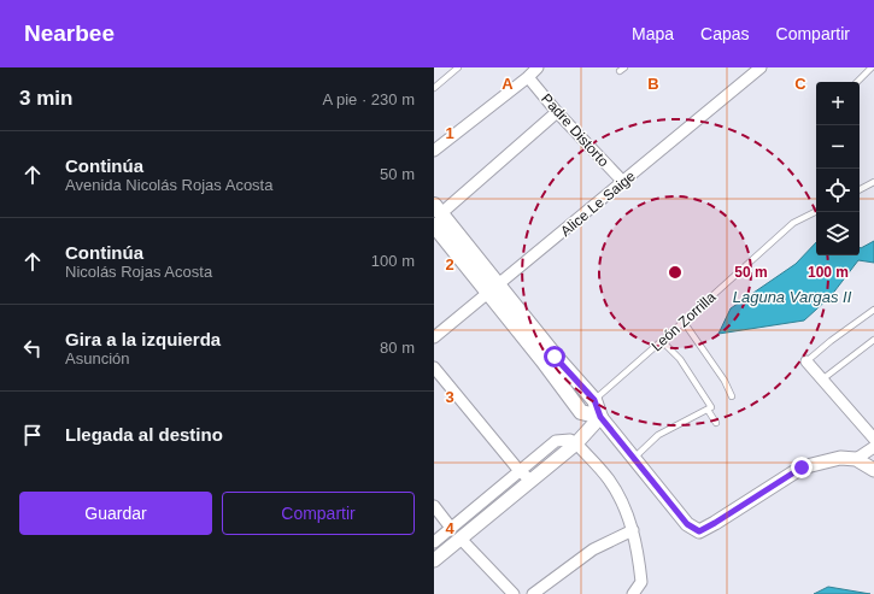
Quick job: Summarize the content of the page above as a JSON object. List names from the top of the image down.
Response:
{
  "streets": {
    "street": ["Padre Distorto", "Alice Le Saige"],
    "lane": ["León Zorrilla"]
  },
  "crossings": [
    ["Padre Distorto", "Alice Le Saige"]
  ],
  "water": ["Laguna Vargas II"],
  "page": {
    "header": "Nearbee",
    "nav": ["Mapa", "Capas", "Compartir"],
    "heading": ["3 min", "A pie · 230 m"],
    "map_buttons": ["+", "−"],
    "list": [
      ["Continúa", "Avenida Nicolás Rojas Acosta", "50 m"],
      ["Continúa", "Nicolás Rojas Acosta", "100 m"],
      ["Gira a la izquierda", "Asunción", "80 m"],
      "Llegada al destino"
    ],
    "buttons": ["Guardar", "Compartir"]
  },
  "grid": {
    "columns": ["A", "B", "C"],
    "rows": [
      "1",
      "2",
      "3",
      "4"
    ]
  },
  "rings": ["50 m", "100 m"]
}
